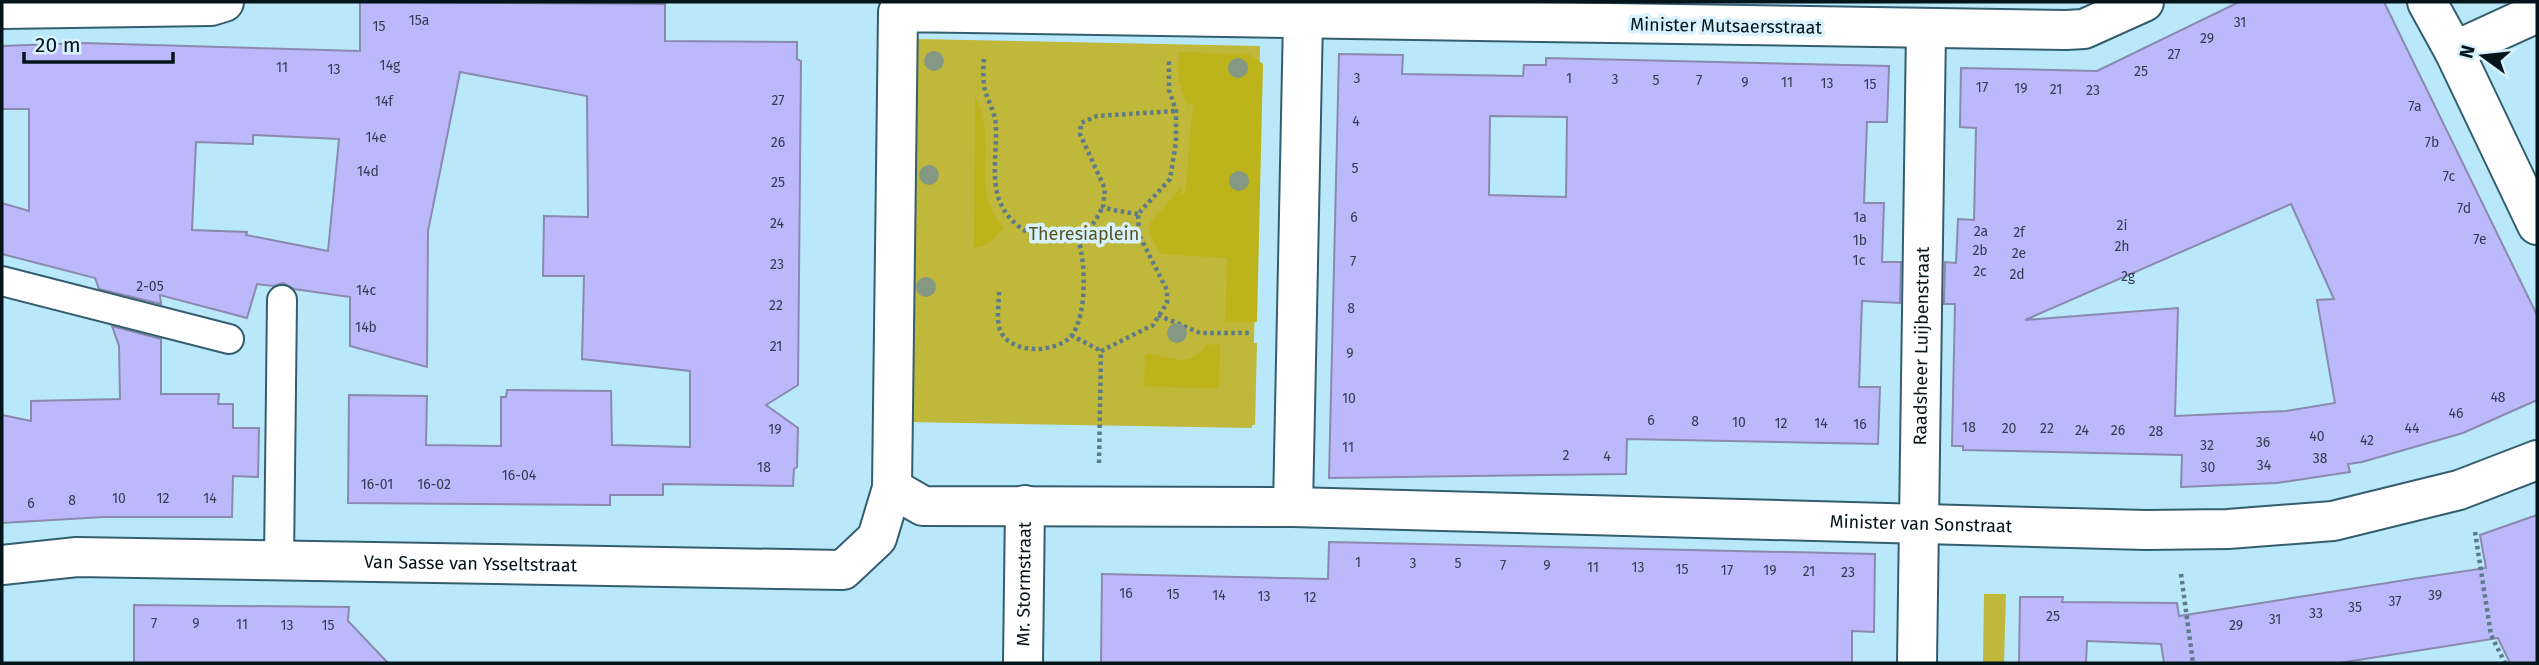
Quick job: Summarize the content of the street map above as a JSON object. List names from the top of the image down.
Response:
{
  "streets": {
    "street": [
      "Minister Mutsaersstraat",
      "Raadsheer Luijbenstraat",
      "Minister van Sonstraat",
      "Van Sasse van Ysseltstraat",
      "Mr. Stormstraat"
    ]
  },
  "crossings": [
    ["Minister Mutsaersstraat", "Raadsheer Luijbenstraat"],
    ["Raadsheer Luijbenstraat", "Minister van Sonstraat"]
  ],
  "parks": ["Theresiaplein"],
  "house_numbers": [
    "15a",
    "31",
    "15",
    "29",
    "27",
    "14g",
    "11",
    "13",
    "25",
    "3",
    "1",
    "3",
    "5",
    "7",
    "9",
    "11",
    "13",
    "15",
    "17",
    "19",
    "21",
    "23",
    "27",
    "14f",
    "7a",
    "4",
    "14e",
    "26",
    "7b",
    "5",
    "14d",
    "7c",
    "25",
    "7d",
    "6",
    "1a",
    "24",
    "2i",
    "2a",
    "2f",
    "7e",
    "1b",
    "2h",
    "2b",
    "2e",
    "1c",
    "7",
    "23",
    "2c",
    "2d",
    "2g",
    "2-05",
    "14c",
    "22",
    "8",
    "14b",
    "21",
    "9",
    "48",
    "10",
    "46",
    "6",
    "8",
    "10",
    "12",
    "14",
    "16",
    "18",
    "20",
    "22",
    "44",
    "19",
    "24",
    "26",
    "28",
    "40",
    "42",
    "36",
    "32",
    "11",
    "2",
    "4",
    "38",
    "34",
    "18",
    "30",
    "16-04",
    "16-01",
    "16-02",
    "10",
    "12",
    "14",
    "8",
    "6",
    "1",
    "3",
    "5",
    "7",
    "9",
    "11",
    "13",
    "15",
    "17",
    "19",
    "21",
    "23",
    "16",
    "15",
    "14",
    "39",
    "13",
    "12",
    "37",
    "35",
    "33",
    "25",
    "31",
    "7",
    "9",
    "11",
    "13",
    "15",
    "29"
  ],
  "scale_bar": "20 m",
  "north": "left"
}
